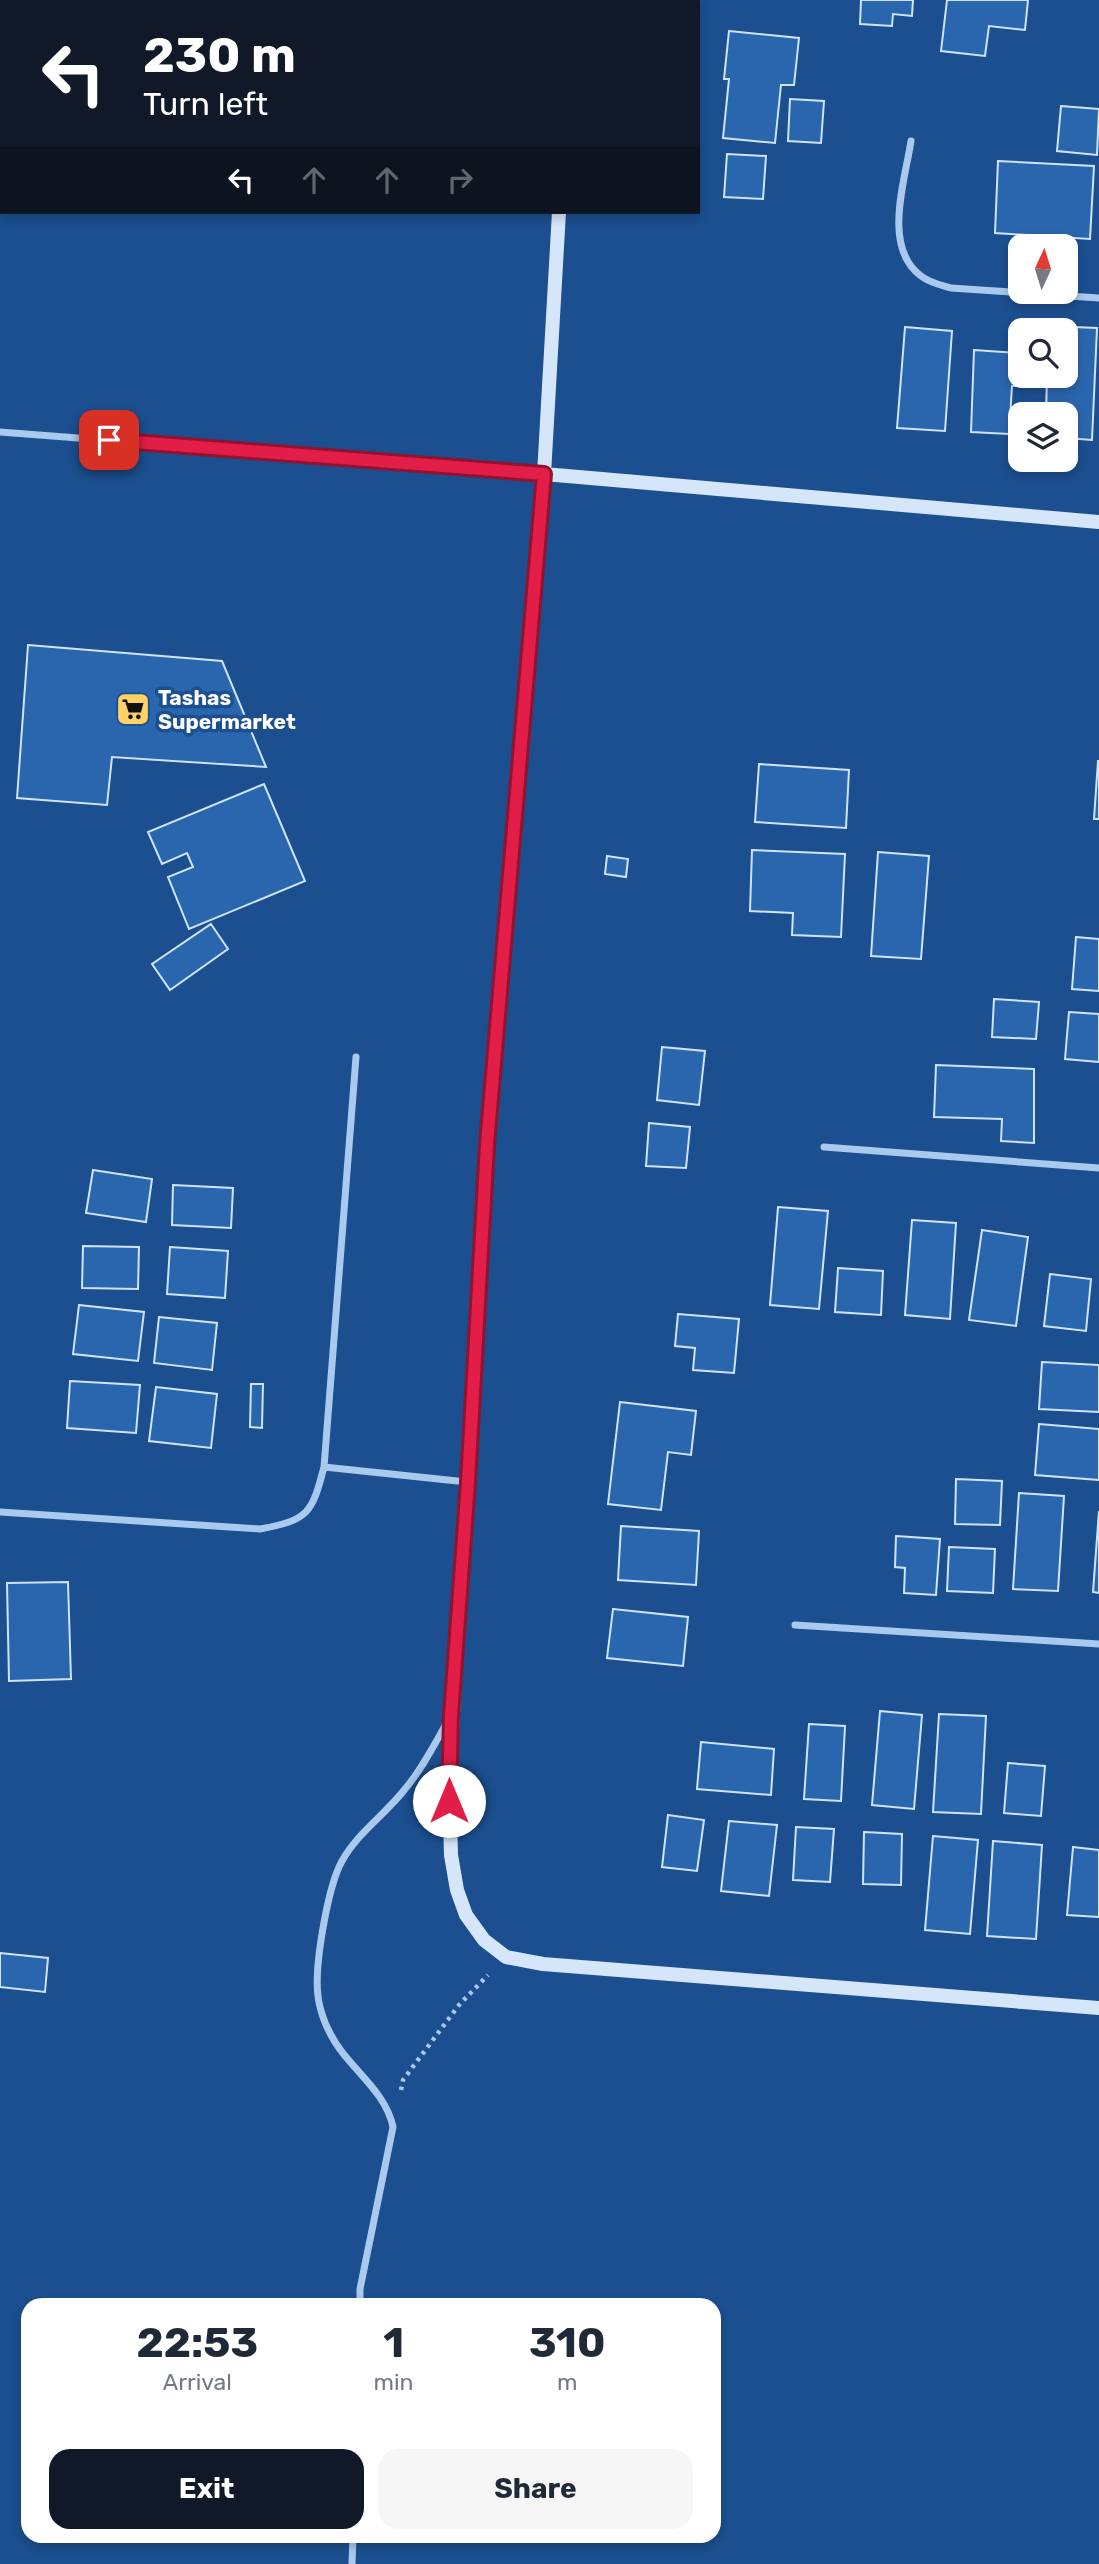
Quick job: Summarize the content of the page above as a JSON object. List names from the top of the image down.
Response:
{
  "places": {
    "supermarket": ["Tashas Supermarket"]
  },
  "north": "top",
  "page": {
    "turn": ["230 m", "Turn left"],
    "eta": [
      "22:53",
      "Arrival",
      "1",
      "min",
      "310",
      "m"
    ],
    "buttons": ["Exit", "Share"]
  }
}
